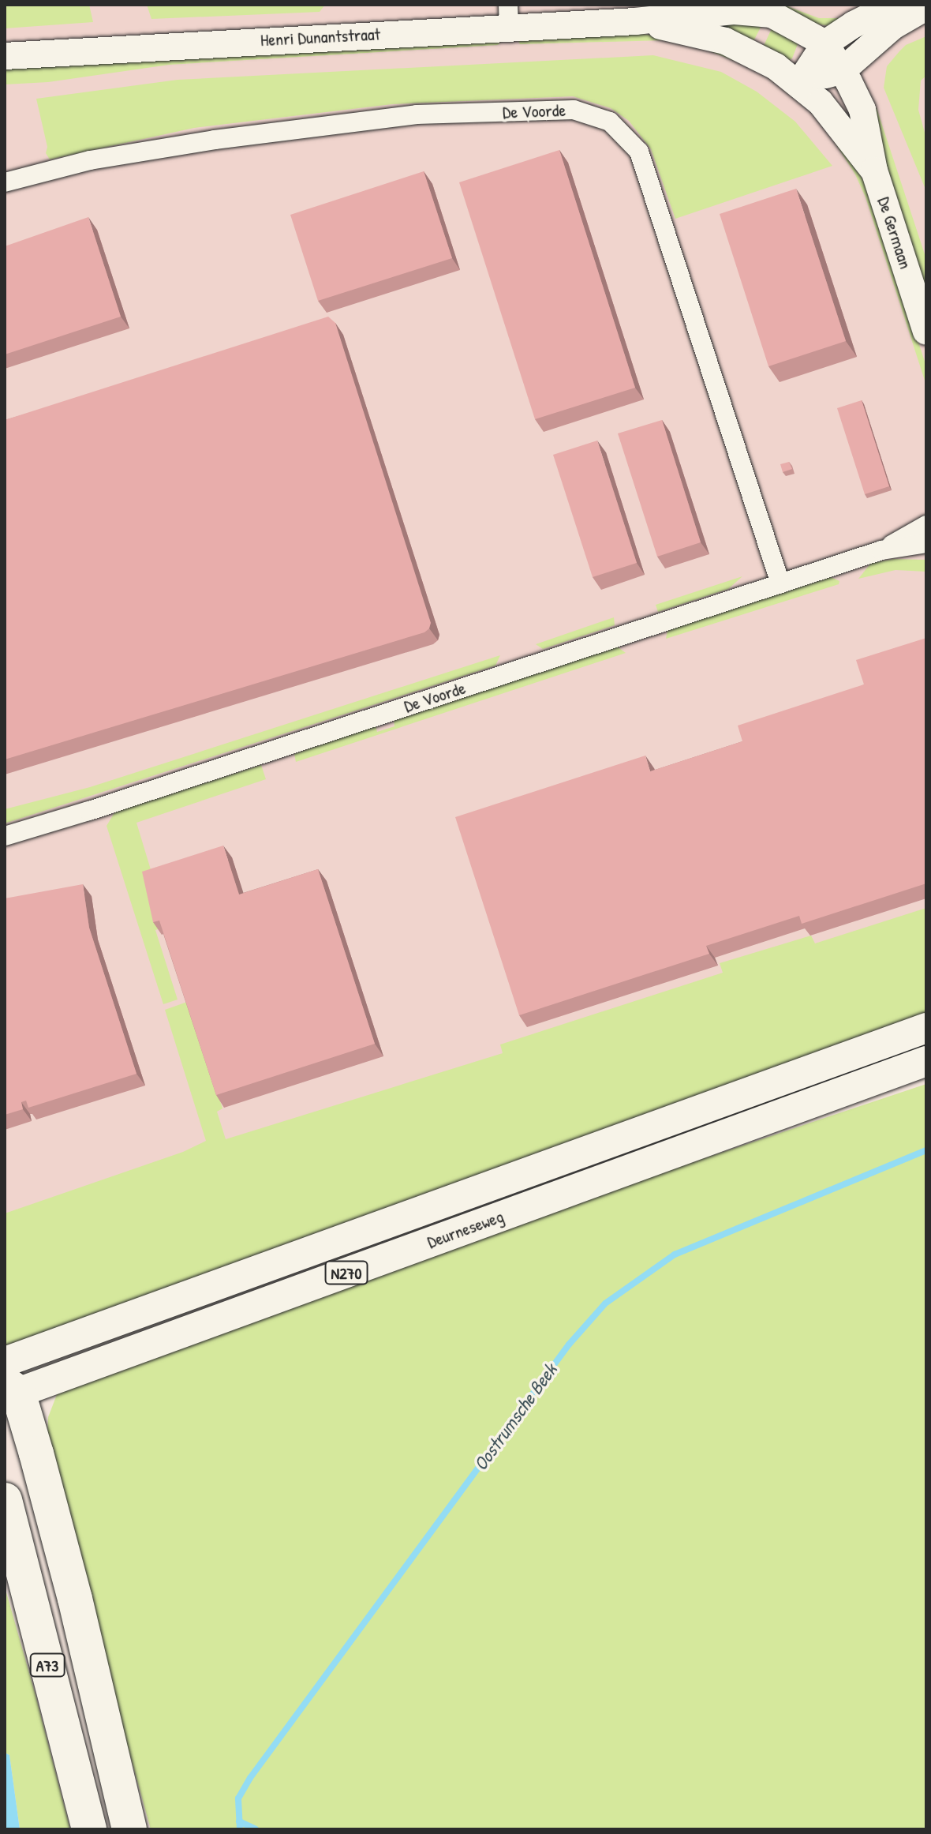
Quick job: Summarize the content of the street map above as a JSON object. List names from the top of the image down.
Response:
{
  "streets": {
    "highway": ["A73"],
    "main road": [
      "Henri Dunantstraat",
      "De Germaan",
      "Deurneseweg",
      "N270"
    ],
    "street": ["De Voorde"]
  },
  "crossings": [
    ["Henri Dunantstraat", "De Germaan"],
    ["Deurneseweg", "A73"]
  ],
  "water": ["Oostrumsche Beek"]
}
